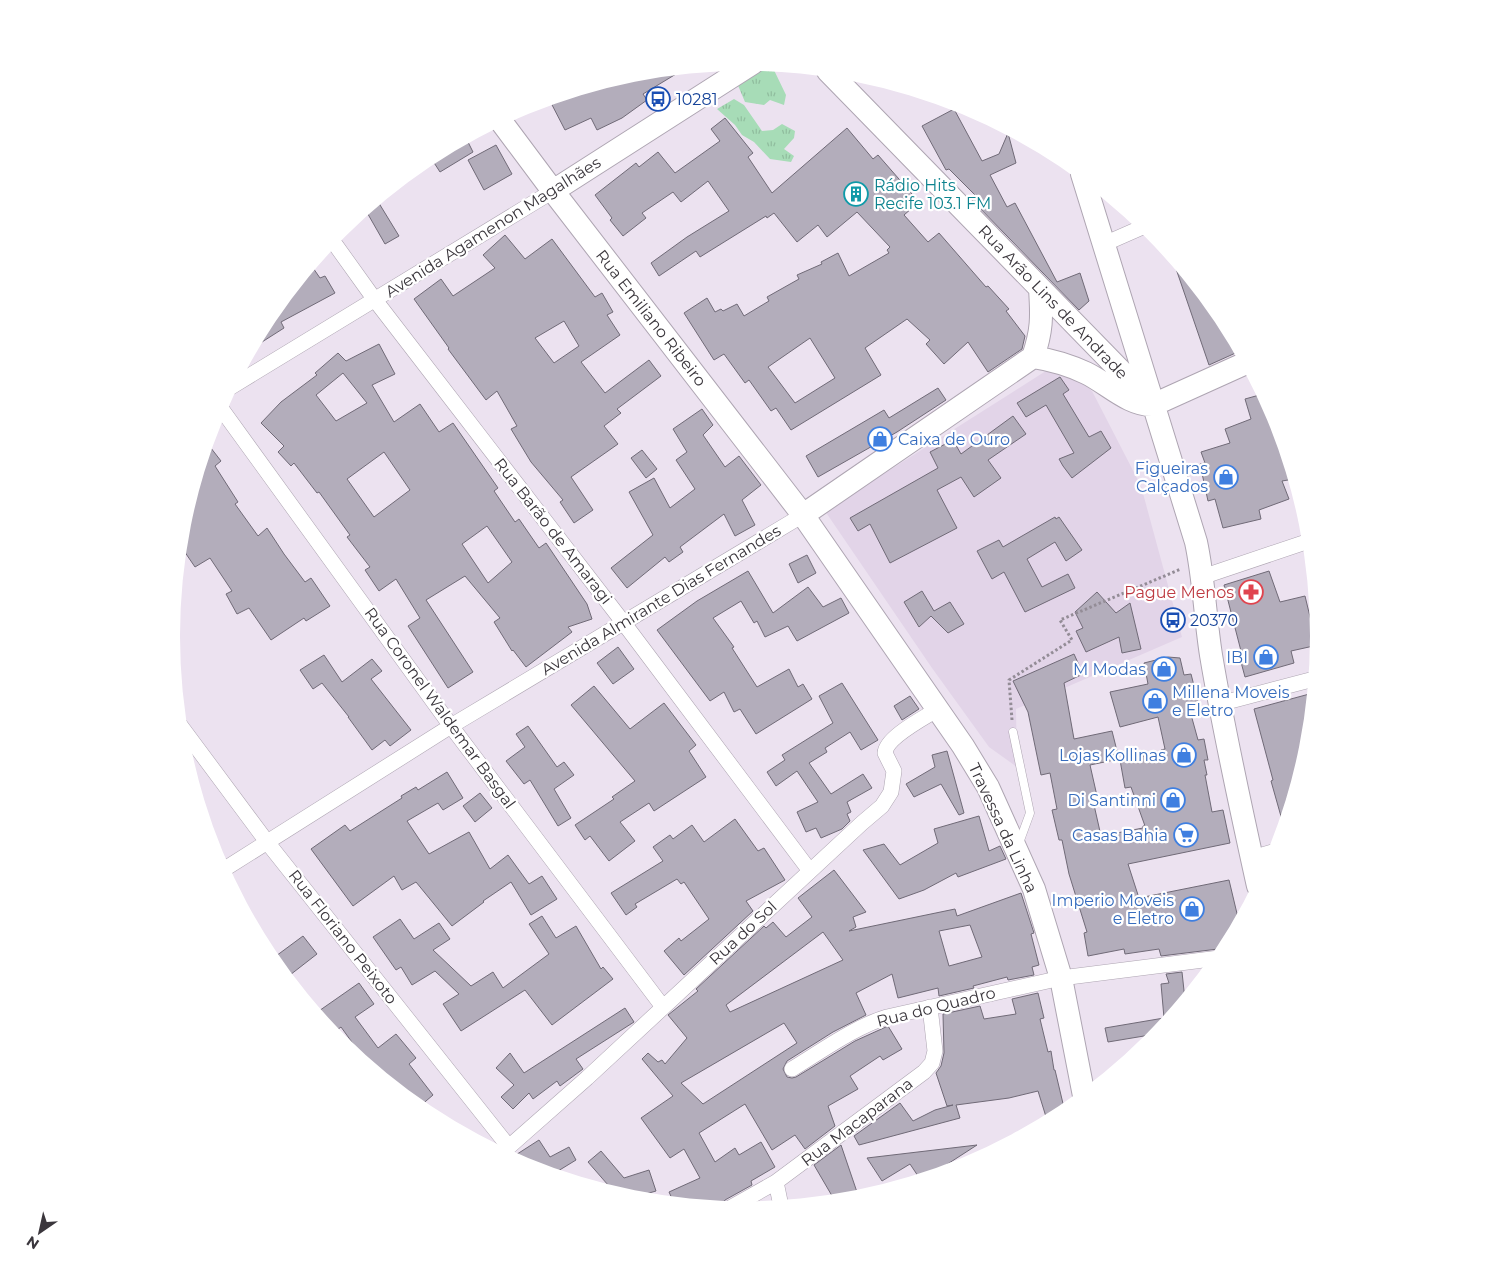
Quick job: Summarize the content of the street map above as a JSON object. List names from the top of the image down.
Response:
{
  "streets": {
    "main road": [
      "Avenida Agamenon Magalhães",
      "Rua Arão Lins de Andrade",
      "Rua Emiliano Ribeiro",
      "Avenida Almirante Dias Fernandes",
      "Travessa da Linha"
    ],
    "street": [
      "Rua Barão de Amaragi",
      "Rua Coronel Waldemar Basgal",
      "Rua do Sol",
      "Rua Floriano Peixoto",
      "Rua do Quadro",
      "Rua Macaparana"
    ]
  },
  "crossings": [
    ["Avenida Agamenon Magalhães", "Rua Emiliano Ribeiro"],
    ["Avenida Agamenon Magalhães", "Rua Barão de Amaragi"],
    ["Rua Emiliano Ribeiro", "Avenida Almirante Dias Fernandes"],
    ["Rua Emiliano Ribeiro", "Travessa da Linha"],
    ["Rua Barão de Amaragi", "Avenida Almirante Dias Fernandes"],
    ["Rua Barão de Amaragi", "Rua do Sol"],
    ["Avenida Almirante Dias Fernandes", "Rua Coronel Waldemar Basgal"],
    ["Avenida Almirante Dias Fernandes", "Travessa da Linha"],
    ["Avenida Almirante Dias Fernandes", "Rua Floriano Peixoto"],
    ["Rua Coronel Waldemar Basgal", "Rua do Sol"],
    ["Travessa da Linha", "Rua do Sol"],
    ["Travessa da Linha", "Rua do Quadro"],
    ["Rua do Quadro", "Rua Macaparana"]
  ],
  "places": {
    "bus stop": ["10281", "20370"],
    "building": ["Rádio Hits Recife 103.1 FM"],
    "shop": [
      "Caixa de Ouro",
      "Figueiras Calçados",
      "IBI",
      "M Modas",
      "Millena Moveis e Eletro",
      "Lojas Kollinas",
      "Di Santinni",
      "Imperio Moveis e Eletro"
    ],
    "pharmacy": ["Pague Menos"],
    "supermarket": ["Casas Bahia"]
  },
  "north": "bottom left"
}
